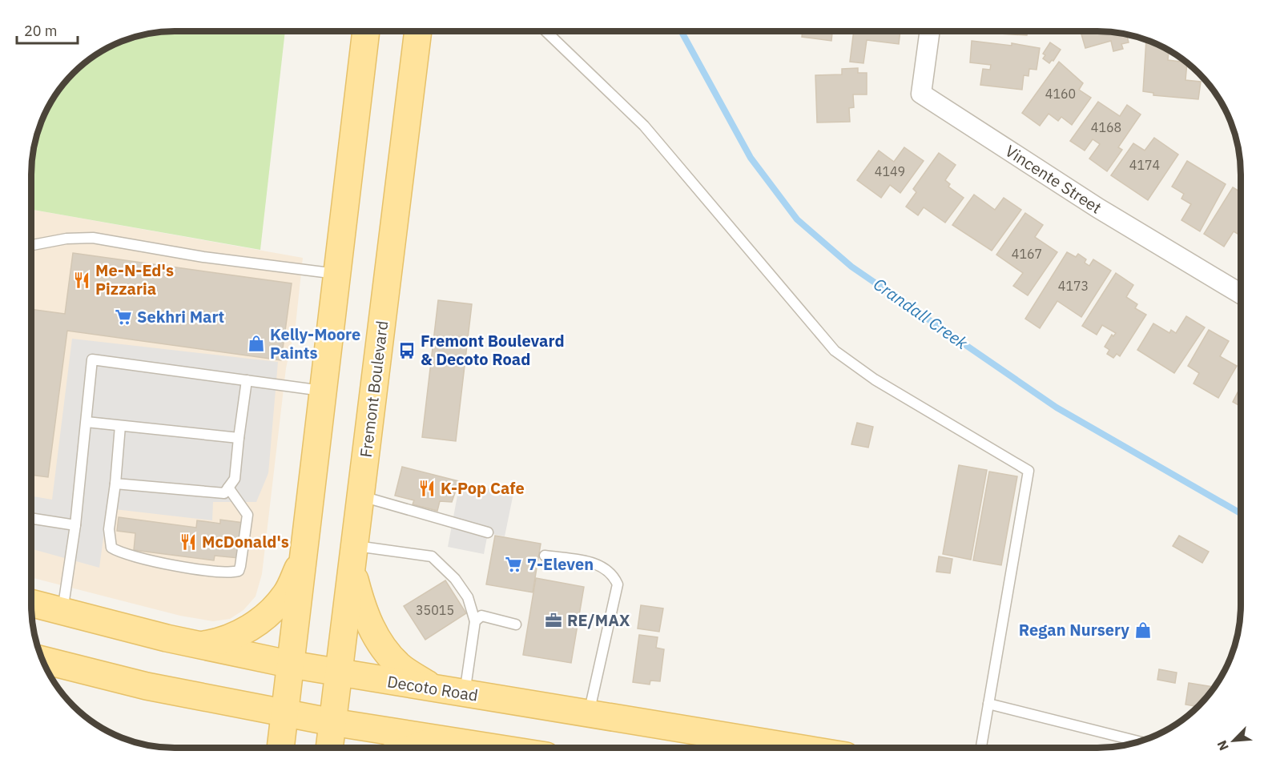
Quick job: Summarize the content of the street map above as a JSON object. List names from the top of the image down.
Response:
{
  "streets": {
    "main road": ["Fremont Boulevard", "Decoto Road"],
    "street": ["Vincente Street"]
  },
  "crossings": [
    ["Fremont Boulevard", "Decoto Road"]
  ],
  "water": ["Crandall Creek"],
  "places": {
    "restaurant": ["Me-N-Ed's Pizzaria", "K-Pop Cafe", "McDonald's"],
    "supermarket": ["Sekhri Mart", "7-Eleven"],
    "shop": ["Kelly-Moore Paints", "Regan Nursery"],
    "bus stop": ["Fremont Boulevard & Decoto Road"],
    "office": ["RE/MAX"]
  },
  "house_numbers": [
    "4160",
    "4168",
    "4174",
    "4149",
    "4167",
    "4173",
    "35015"
  ],
  "scale_bar": "20 m",
  "north": "bottom left"
}
